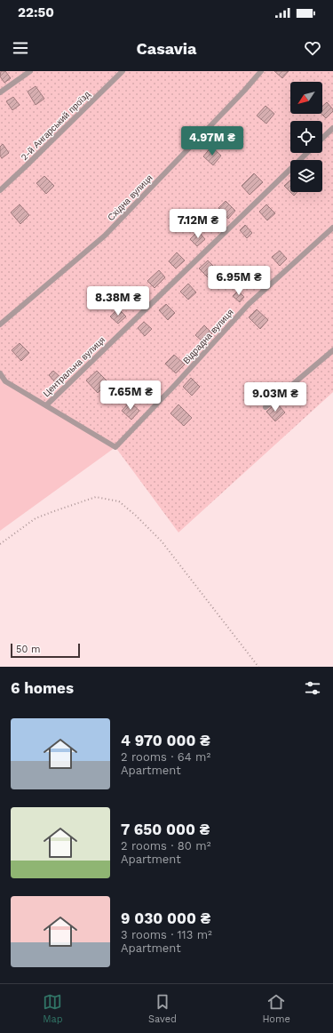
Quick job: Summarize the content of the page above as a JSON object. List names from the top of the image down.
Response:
{
  "streets": {
    "lane": [
      "2-й Ангарський проїзд",
      "Східна вулиця",
      "Відрадна вулиця",
      "Центральна вулиця"
    ]
  },
  "crossings": [
    ["Відрадна вулиця", "Центральна вулиця"]
  ],
  "scale_bar": "50 m",
  "north": "bottom left",
  "page": {
    "status": "22:50",
    "header": "Casavia",
    "price": [
      "4.97M ₴",
      "7.12M ₴",
      "6.95M ₴",
      "8.38M ₴",
      "7.65M ₴",
      "9.03M ₴"
    ],
    "scale": "50 m",
    "heading": "6 homes",
    "list": [
      {
        "name": "4 970 000 ₴",
        "note": "2 rooms · 64 m² · Apartment"
      },
      {
        "name": "7 650 000 ₴",
        "note": "2 rooms · 80 m² · Apartment"
      },
      {
        "name": "9 030 000 ₴",
        "note": "3 rooms · 113 m² · Apartment"
      }
    ],
    "tabs": ["Map", "Saved", "Home"]
  }
}
